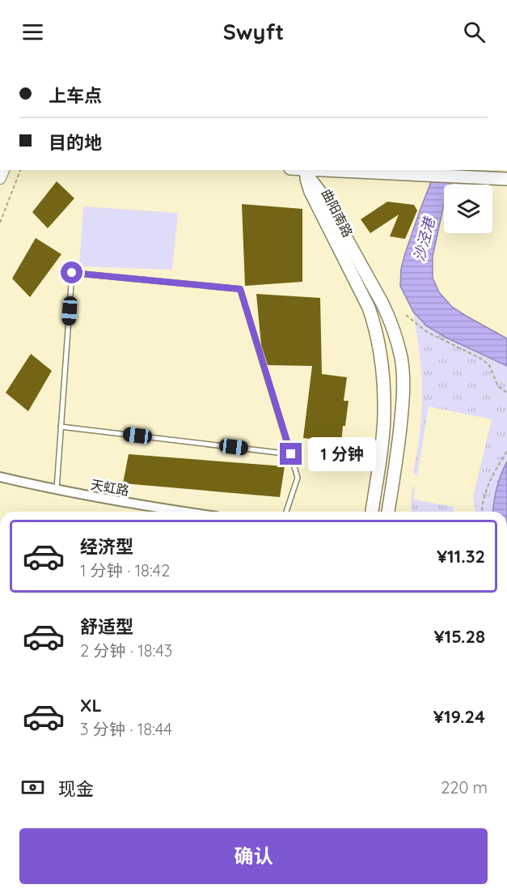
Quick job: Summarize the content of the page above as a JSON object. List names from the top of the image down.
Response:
{
  "streets": {
    "main road": ["曲阳南路"],
    "street": ["天虹路"]
  },
  "water": ["沙泾港"],
  "page": {
    "header": "Swyft",
    "banner": ["上车点", "目的地"],
    "bubble": "1 分钟",
    "list": [
      {
        "name": "经济型",
        "note": "1 分钟 · 18:42",
        "value": "¥11.32"
      },
      {
        "name": "舒适型",
        "note": "2 分钟 · 18:43",
        "value": "¥15.28"
      },
      {
        "name": "XL",
        "note": "3 分钟 · 18:44",
        "value": "¥19.24"
      }
    ],
    "pay": ["现金", "220 m"],
    "buttons": "确认"
  }
}
